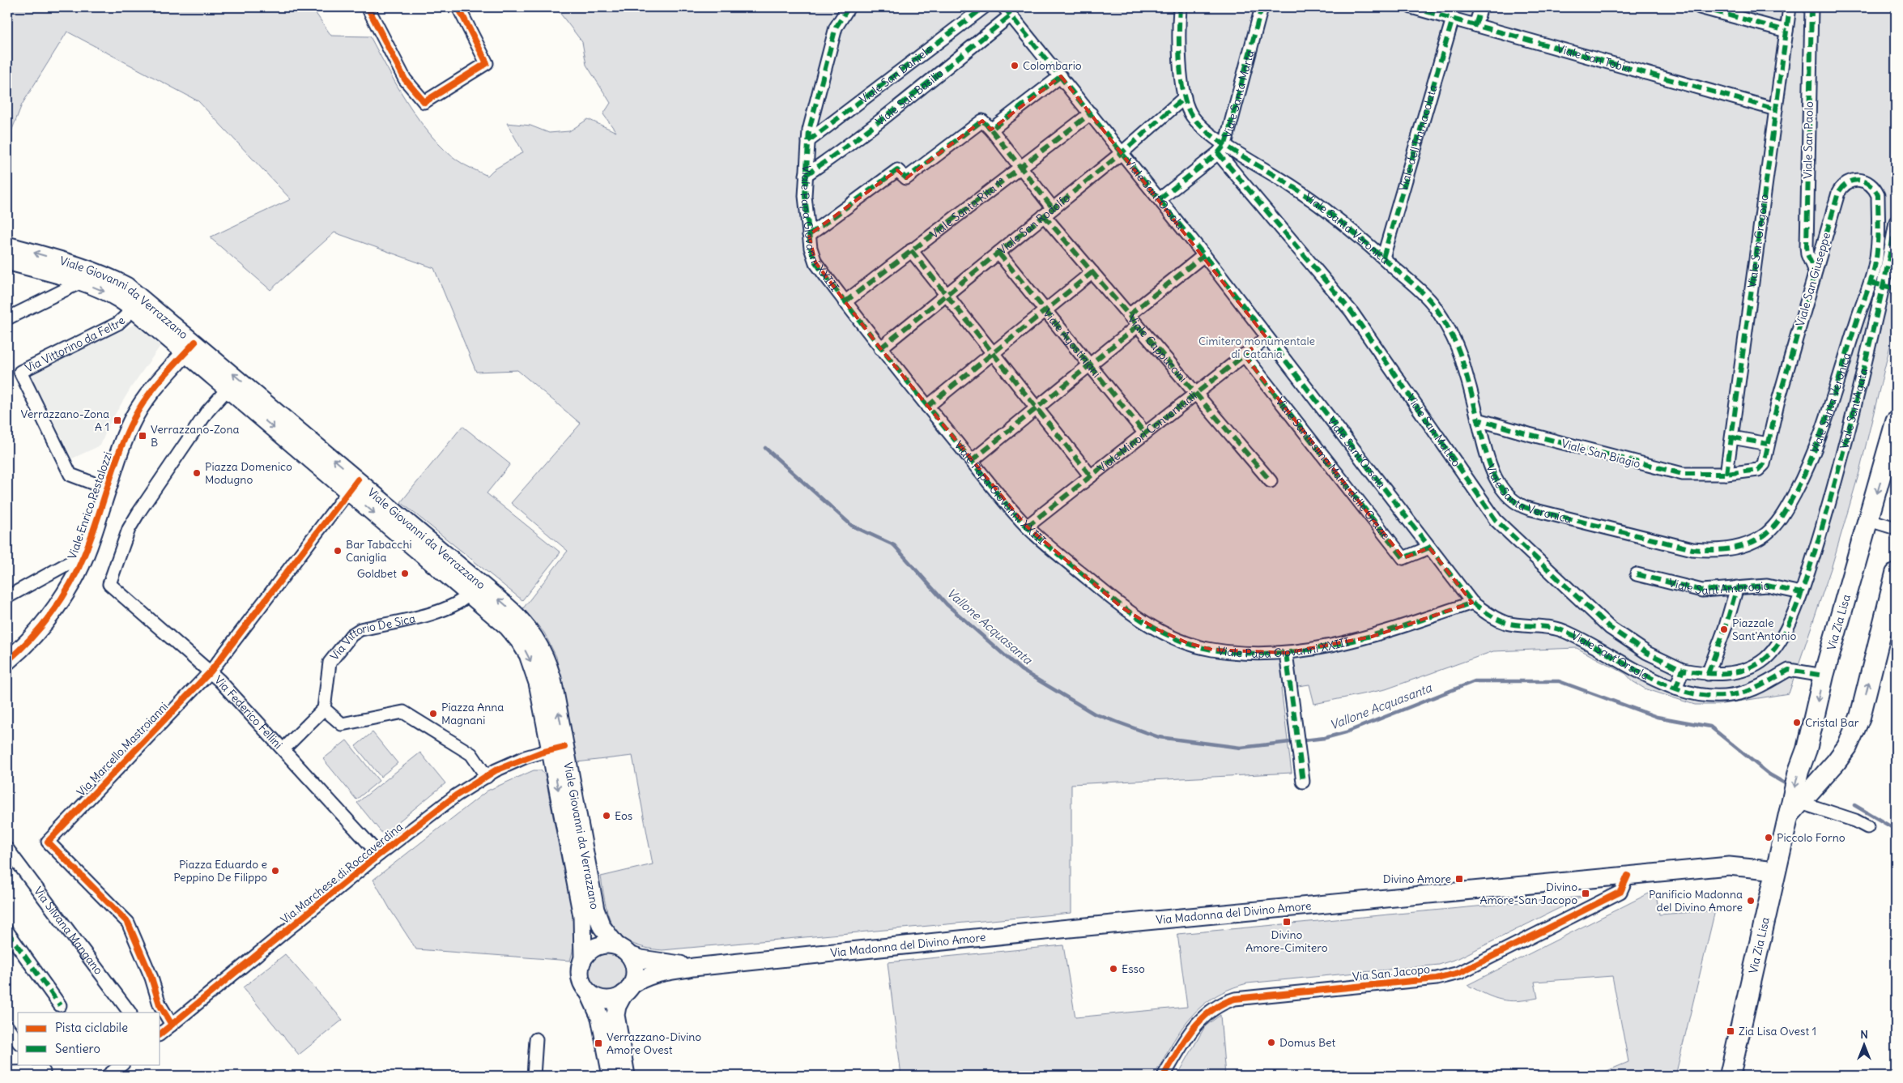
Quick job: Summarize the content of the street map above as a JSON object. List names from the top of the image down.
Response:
{
  "streets": {
    "main road": [
      "Viale Giovanni da Verrazzano",
      "Viale Enrico Pestalozzi",
      "Via Zia Lisa",
      "Via Madonna del Divino Amore"
    ],
    "street": [
      "Viale San Tobia",
      "Viale San Daniele",
      "Viale Santa Marta",
      "Viale San Basilio",
      "Viale dell'Immacolata",
      "Viale San Paolo",
      "Viale Sant'Orsola",
      "Viale Santa Rita 1°",
      "Viale San Rodolfo",
      "Viale Papa Giovanni XXIII",
      "Viale Santa Veronica",
      "Viale San Gregorio",
      "Viale San Giuseppe",
      "Via Vittorino da Feltre",
      "Viale Agostiniani",
      "Viale Cappuccini",
      "Viale Sant'Agata",
      "Viale San Matteo",
      "Viale Minori Conventuali",
      "Viale San Biagio",
      "Viale Santissima Maria delle Grazie",
      "Viale Sant'Ambrogio",
      "Via Vittorio De Sica",
      "Via Federico Fellini",
      "Via Marcello Mastroianni",
      "Via Marchese di Roccaverdina",
      "Via Silvana Mangano",
      "Via San Jacopo"
    ]
  },
  "crossings": [
    ["Viale San Tobia", "Viale dell'Immacolata"],
    ["Viale San Tobia", "Viale San Gregorio"],
    ["Viale San Daniele", "Viale Papa Giovanni XXIII"],
    ["Viale Santa Marta", "Viale Santa Veronica"],
    ["Viale Santa Marta", "Viale San Matteo"],
    ["Viale San Basilio", "Viale Sant'Orsola"],
    ["Viale San Basilio", "Viale Papa Giovanni XXIII"],
    ["Viale dell'Immacolata", "Viale Santa Veronica"],
    ["Viale San Paolo", "Viale San Giuseppe"],
    ["Viale Sant'Orsola", "Viale Santa Rita 1°"],
    ["Viale Sant'Orsola", "Viale San Rodolfo"],
    ["Viale Sant'Orsola", "Viale Papa Giovanni XXIII"],
    ["Viale Sant'Orsola", "Viale Minori Conventuali"],
    ["Viale Sant'Orsola", "Viale Santissima Maria delle Grazie"],
    ["Viale Sant'Orsola", "Via Zia Lisa"],
    ["Viale Santa Rita 1°", "Viale Papa Giovanni XXIII"],
    ["Viale Santa Rita 1°", "Viale Cappuccini"],
    ["Viale San Rodolfo", "Viale Papa Giovanni XXIII"],
    ["Viale San Rodolfo", "Viale Santa Veronica"],
    ["Viale San Rodolfo", "Viale Agostiniani"],
    ["Viale San Rodolfo", "Viale Cappuccini"],
    ["Viale Papa Giovanni XXIII", "Viale Minori Conventuali"],
    ["Viale Santa Veronica", "Viale San Giuseppe"],
    ["Viale Santa Veronica", "Viale San Matteo"],
    ["Viale Santa Veronica", "Viale San Biagio"],
    ["Viale San Gregorio", "Viale San Giuseppe"],
    ["Viale San Gregorio", "Viale San Biagio"],
    ["Viale San Giuseppe", "Viale San Biagio"],
    ["Viale Giovanni da Verrazzano", "Via Vittorino da Feltre"],
    ["Viale Giovanni da Verrazzano", "Viale Enrico Pestalozzi"],
    ["Viale Giovanni da Verrazzano", "Via Vittorio De Sica"],
    ["Viale Giovanni da Verrazzano", "Via Federico Fellini"],
    ["Viale Giovanni da Verrazzano", "Via Marcello Mastroianni"],
    ["Viale Giovanni da Verrazzano", "Via Marchese di Roccaverdina"],
    ["Via Vittorino da Feltre", "Viale Enrico Pestalozzi"],
    ["Viale Agostiniani", "Viale Minori Conventuali"],
    ["Viale Cappuccini", "Viale Minori Conventuali"],
    ["Viale Sant'Agata", "Viale San Matteo"],
    ["Viale Sant'Agata", "Viale Sant'Ambrogio"],
    ["Viale Minori Conventuali", "Viale Santissima Maria delle Grazie"],
    ["Via Zia Lisa", "Via Madonna del Divino Amore"],
    ["Via Federico Fellini", "Via Marcello Mastroianni"],
    ["Via Federico Fellini", "Via Marchese di Roccaverdina"],
    ["Via Marcello Mastroianni", "Via Marchese di Roccaverdina"],
    ["Via Madonna del Divino Amore", "Via San Jacopo"]
  ],
  "water": ["Vallone Acquasanta"],
  "parks": ["Cimitero monumentale di Catania"],
  "places": {
    "other": [
      "Colombario",
      "Piazza Domenico Modugno",
      "Bar Tabacchi Caniglia",
      "Goldbet",
      "Piazzale Sant'Antonio",
      "Piazza Anna Magnani",
      "Cristal Bar",
      "Eos",
      "Piccolo Forno",
      "Piazza Eduardo e Peppino De Filippo",
      "Panificio Madonna del Divino Amore",
      "Esso",
      "Domus Bet"
    ],
    "transit": [
      "Verrazzano-Zona A 1",
      "Verrazzano-Zona B",
      "Divino Amore",
      "Divino Amore-San Jacopo",
      "Divino Amore-Cimitero",
      "Zia Lisa Ovest 1",
      "Verrazzano-Divino Amore Ovest"
    ]
  },
  "legend": ["Pista ciclabile", "Sentiero"],
  "north": "top"
}
